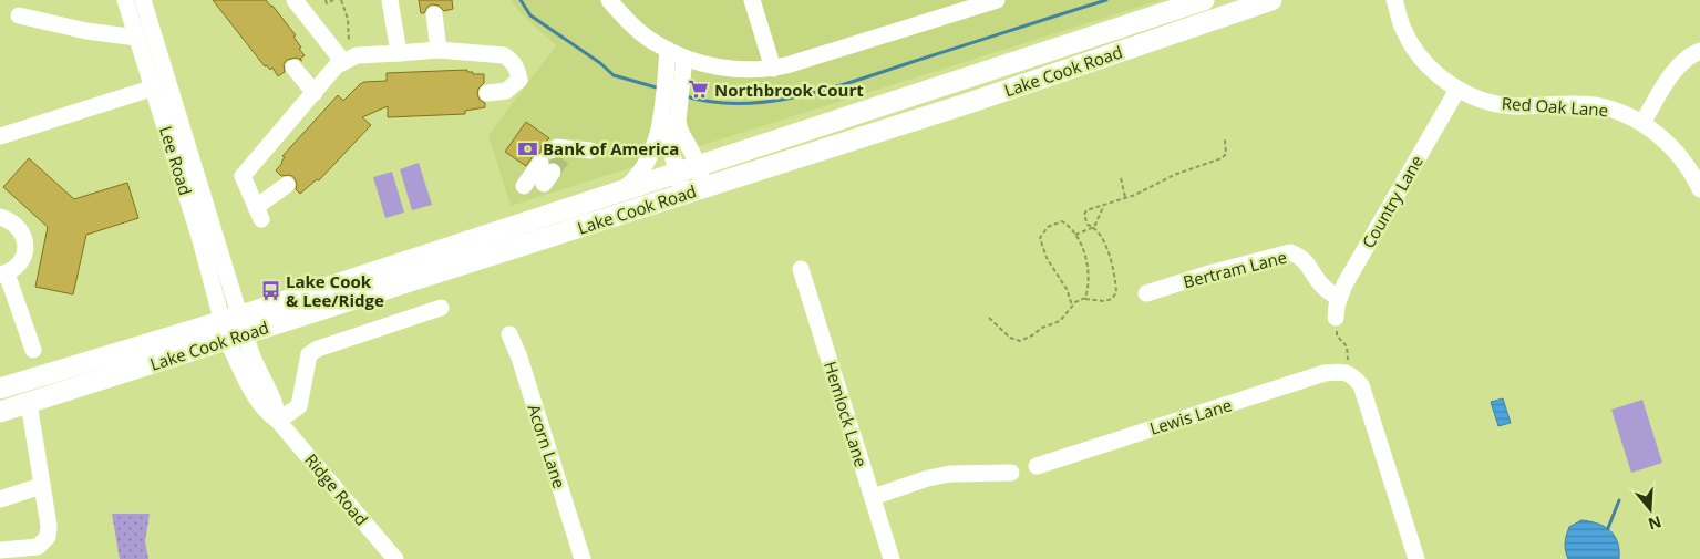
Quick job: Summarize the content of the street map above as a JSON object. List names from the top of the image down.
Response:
{
  "streets": {
    "main road": ["Lake Cook Road"],
    "street": [
      "Red Oak Lane",
      "Lee Road",
      "Country Lane",
      "Bertram Lane",
      "Hemlock Lane",
      "Lewis Lane",
      "Acorn Lane",
      "Ridge Road"
    ]
  },
  "crossings": [
    ["Lake Cook Road", "Lee Road"],
    ["Lake Cook Road", "Ridge Road"],
    ["Red Oak Lane", "Country Lane"],
    ["Lee Road", "Ridge Road"],
    ["Country Lane", "Bertram Lane"]
  ],
  "places": {
    "supermarket": ["Northbrook Court"],
    "bank": ["Bank of America"],
    "bus stop": ["Lake Cook & Lee/Ridge"]
  },
  "north": "bottom"
}
